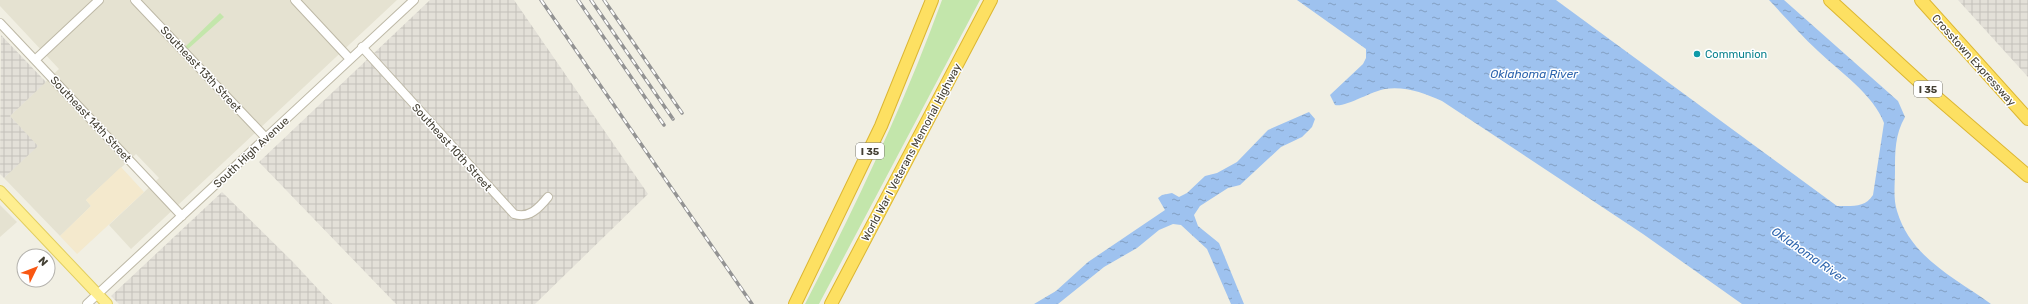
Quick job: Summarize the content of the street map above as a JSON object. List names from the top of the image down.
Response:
{
  "streets": {
    "highway": ["Crosstown Expressway", "I 35", "World War I Veterans Memorial Highway"],
    "street": [
      "Southeast 13th Street",
      "Southeast 14th Street",
      "Southeast 10th Street",
      "South High Avenue"
    ]
  },
  "crossings": [
    ["Southeast 13th Street", "South High Avenue"],
    ["Southeast 14th Street", "South High Avenue"],
    ["Southeast 10th Street", "South High Avenue"]
  ],
  "water": ["Oklahoma River"],
  "places": ["Communion"],
  "north": "top right"
}
